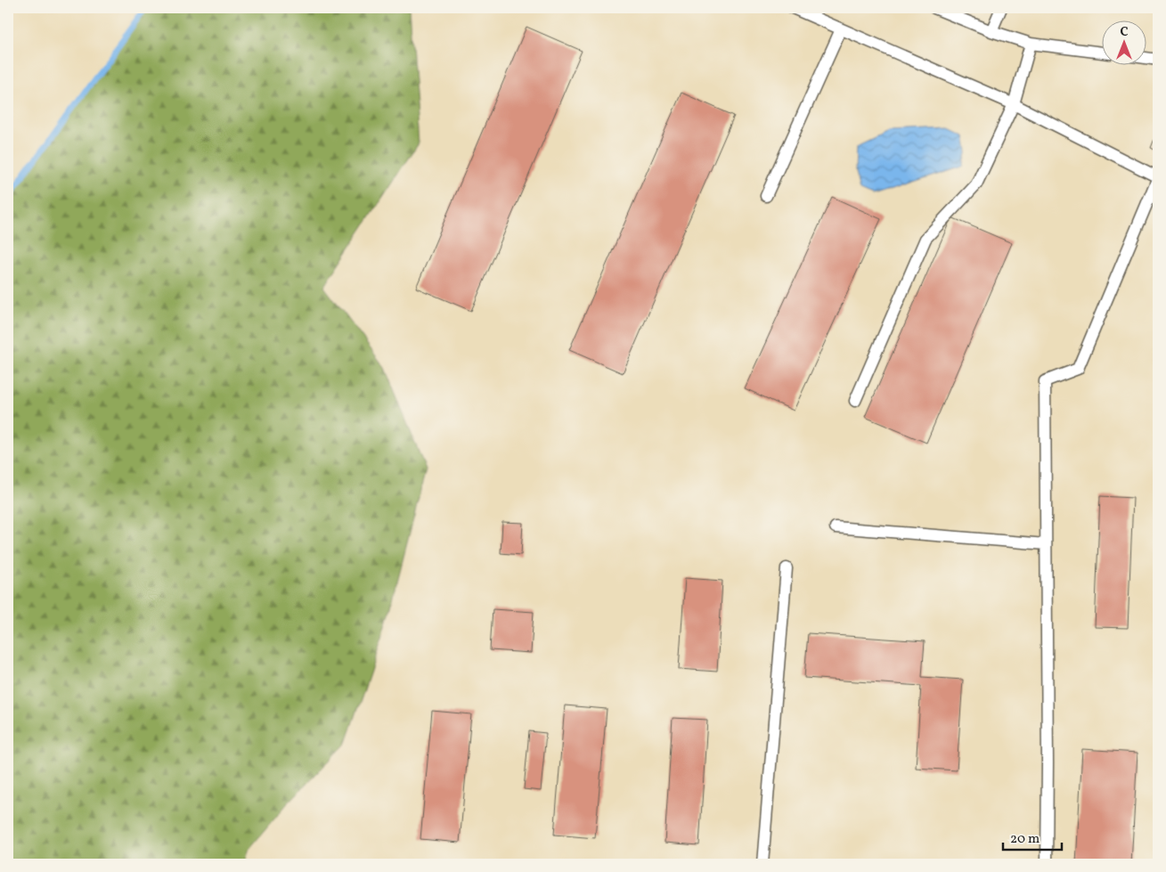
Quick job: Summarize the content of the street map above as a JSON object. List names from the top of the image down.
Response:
{
  "scale_bar": "20 m",
  "north": "top"
}
